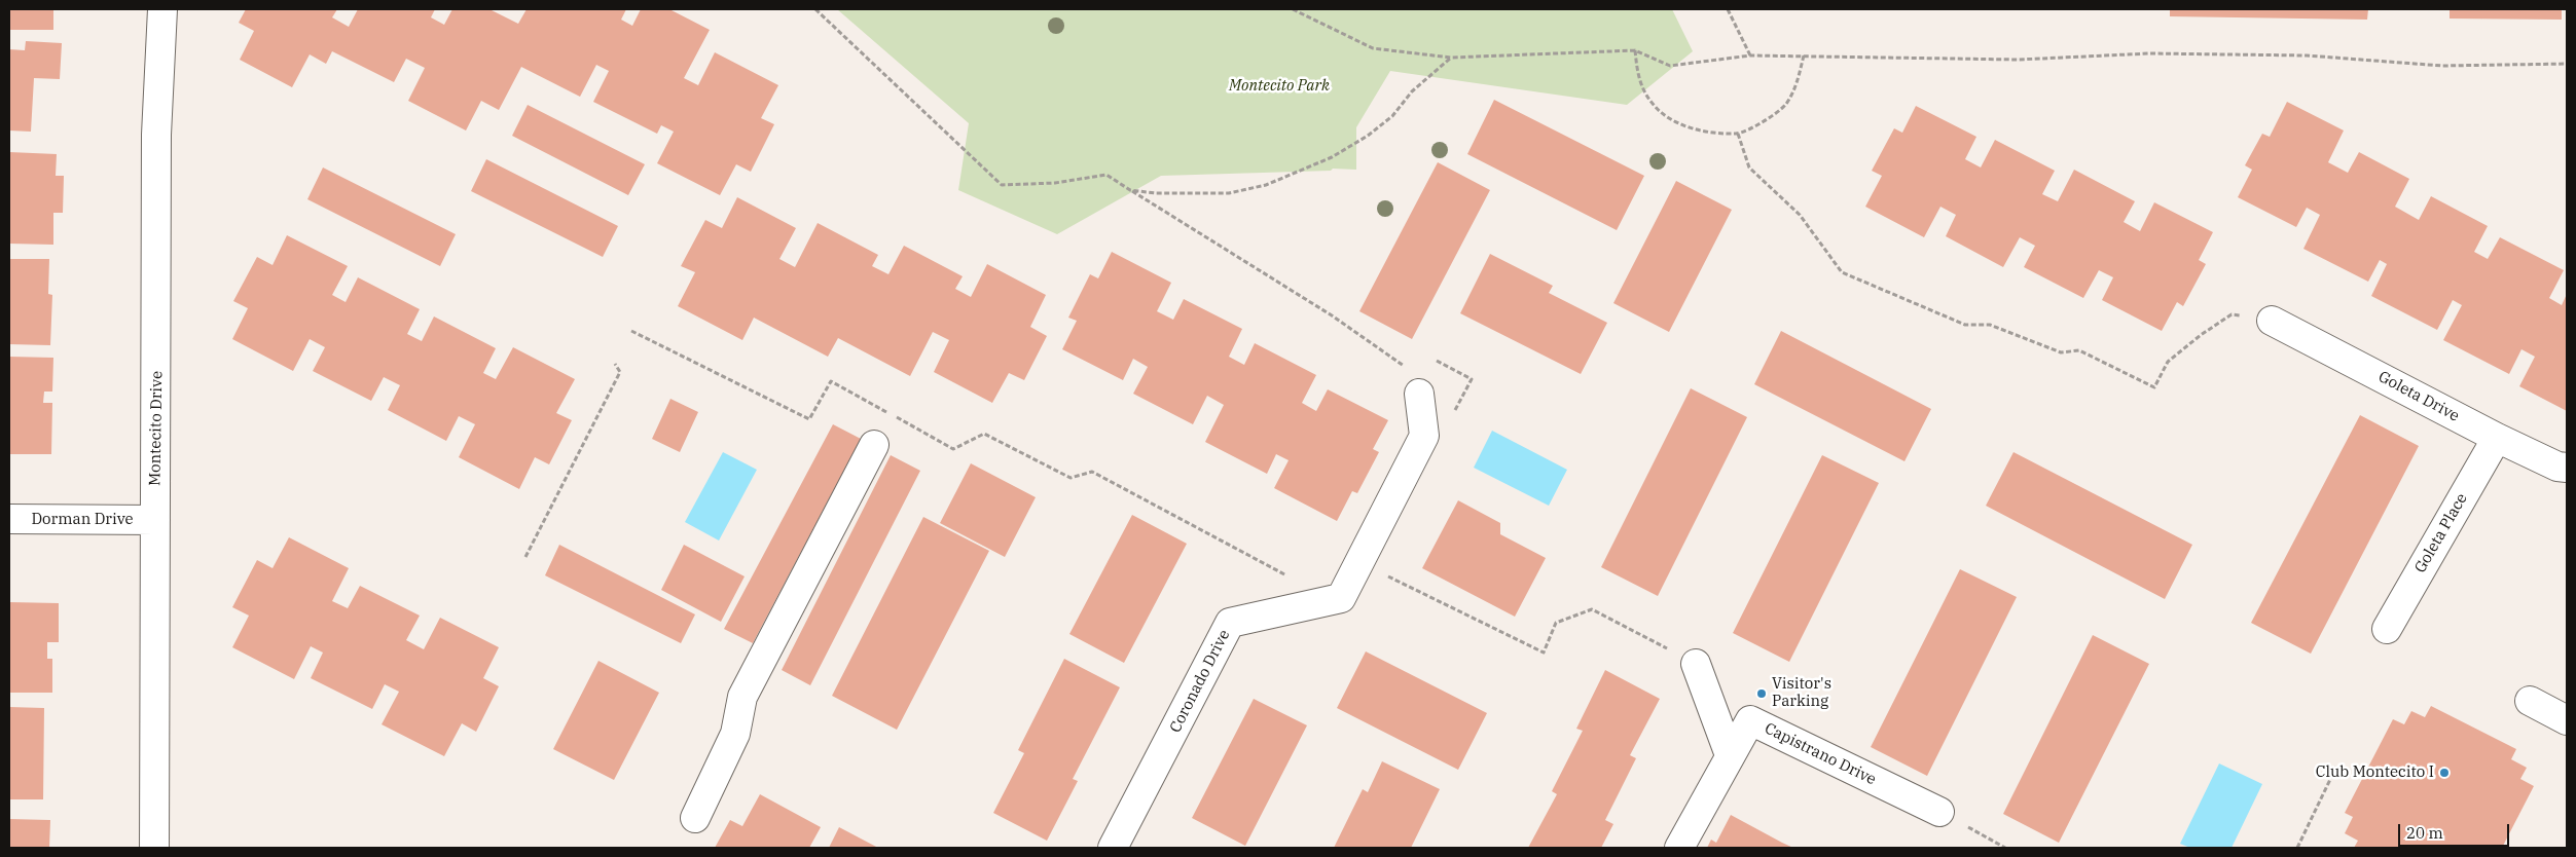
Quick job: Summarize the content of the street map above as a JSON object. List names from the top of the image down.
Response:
{
  "streets": {
    "street": [
      "Goleta Drive",
      "Montecito Drive",
      "Dorman Drive",
      "Goleta Place",
      "Coronado Drive",
      "Capistrano Drive"
    ]
  },
  "crossings": [
    ["Goleta Drive", "Goleta Place"],
    ["Montecito Drive", "Dorman Drive"]
  ],
  "parks": ["Montecito Park"],
  "places": ["Visitor's Parking", "Club Montecito I"],
  "scale_bar": "20 m"
}
